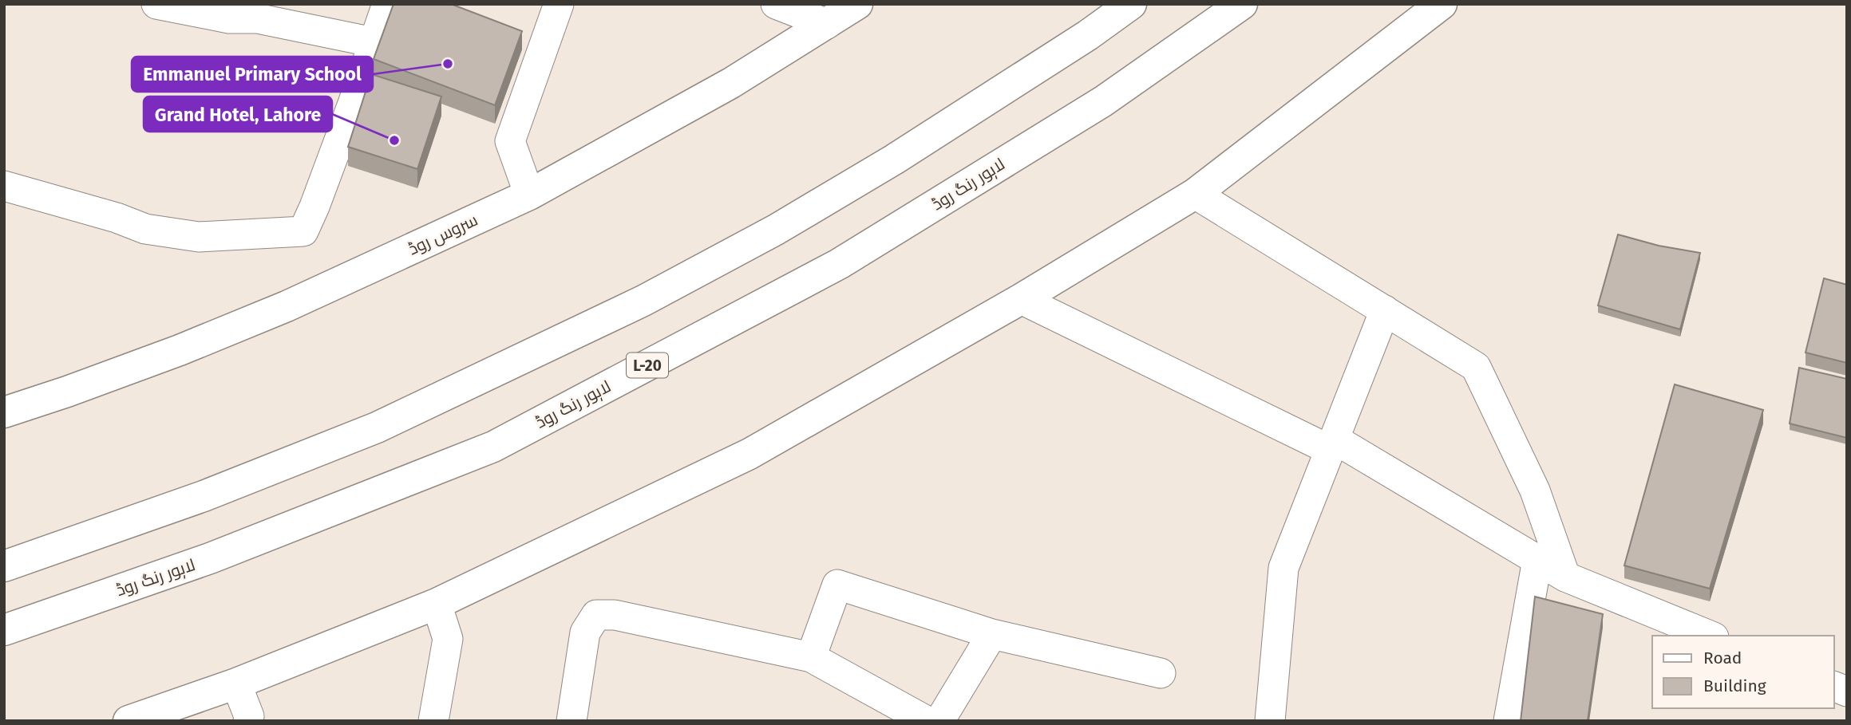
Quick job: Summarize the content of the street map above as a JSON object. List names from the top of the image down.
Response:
{
  "streets": {
    "main road": ["لاہور رنگ روڈ", "سروس روڈ", "L-20"]
  },
  "places": ["Emmanuel Primary School", "Grand Hotel, Lahore"],
  "legend": ["Road", "Building"]
}
